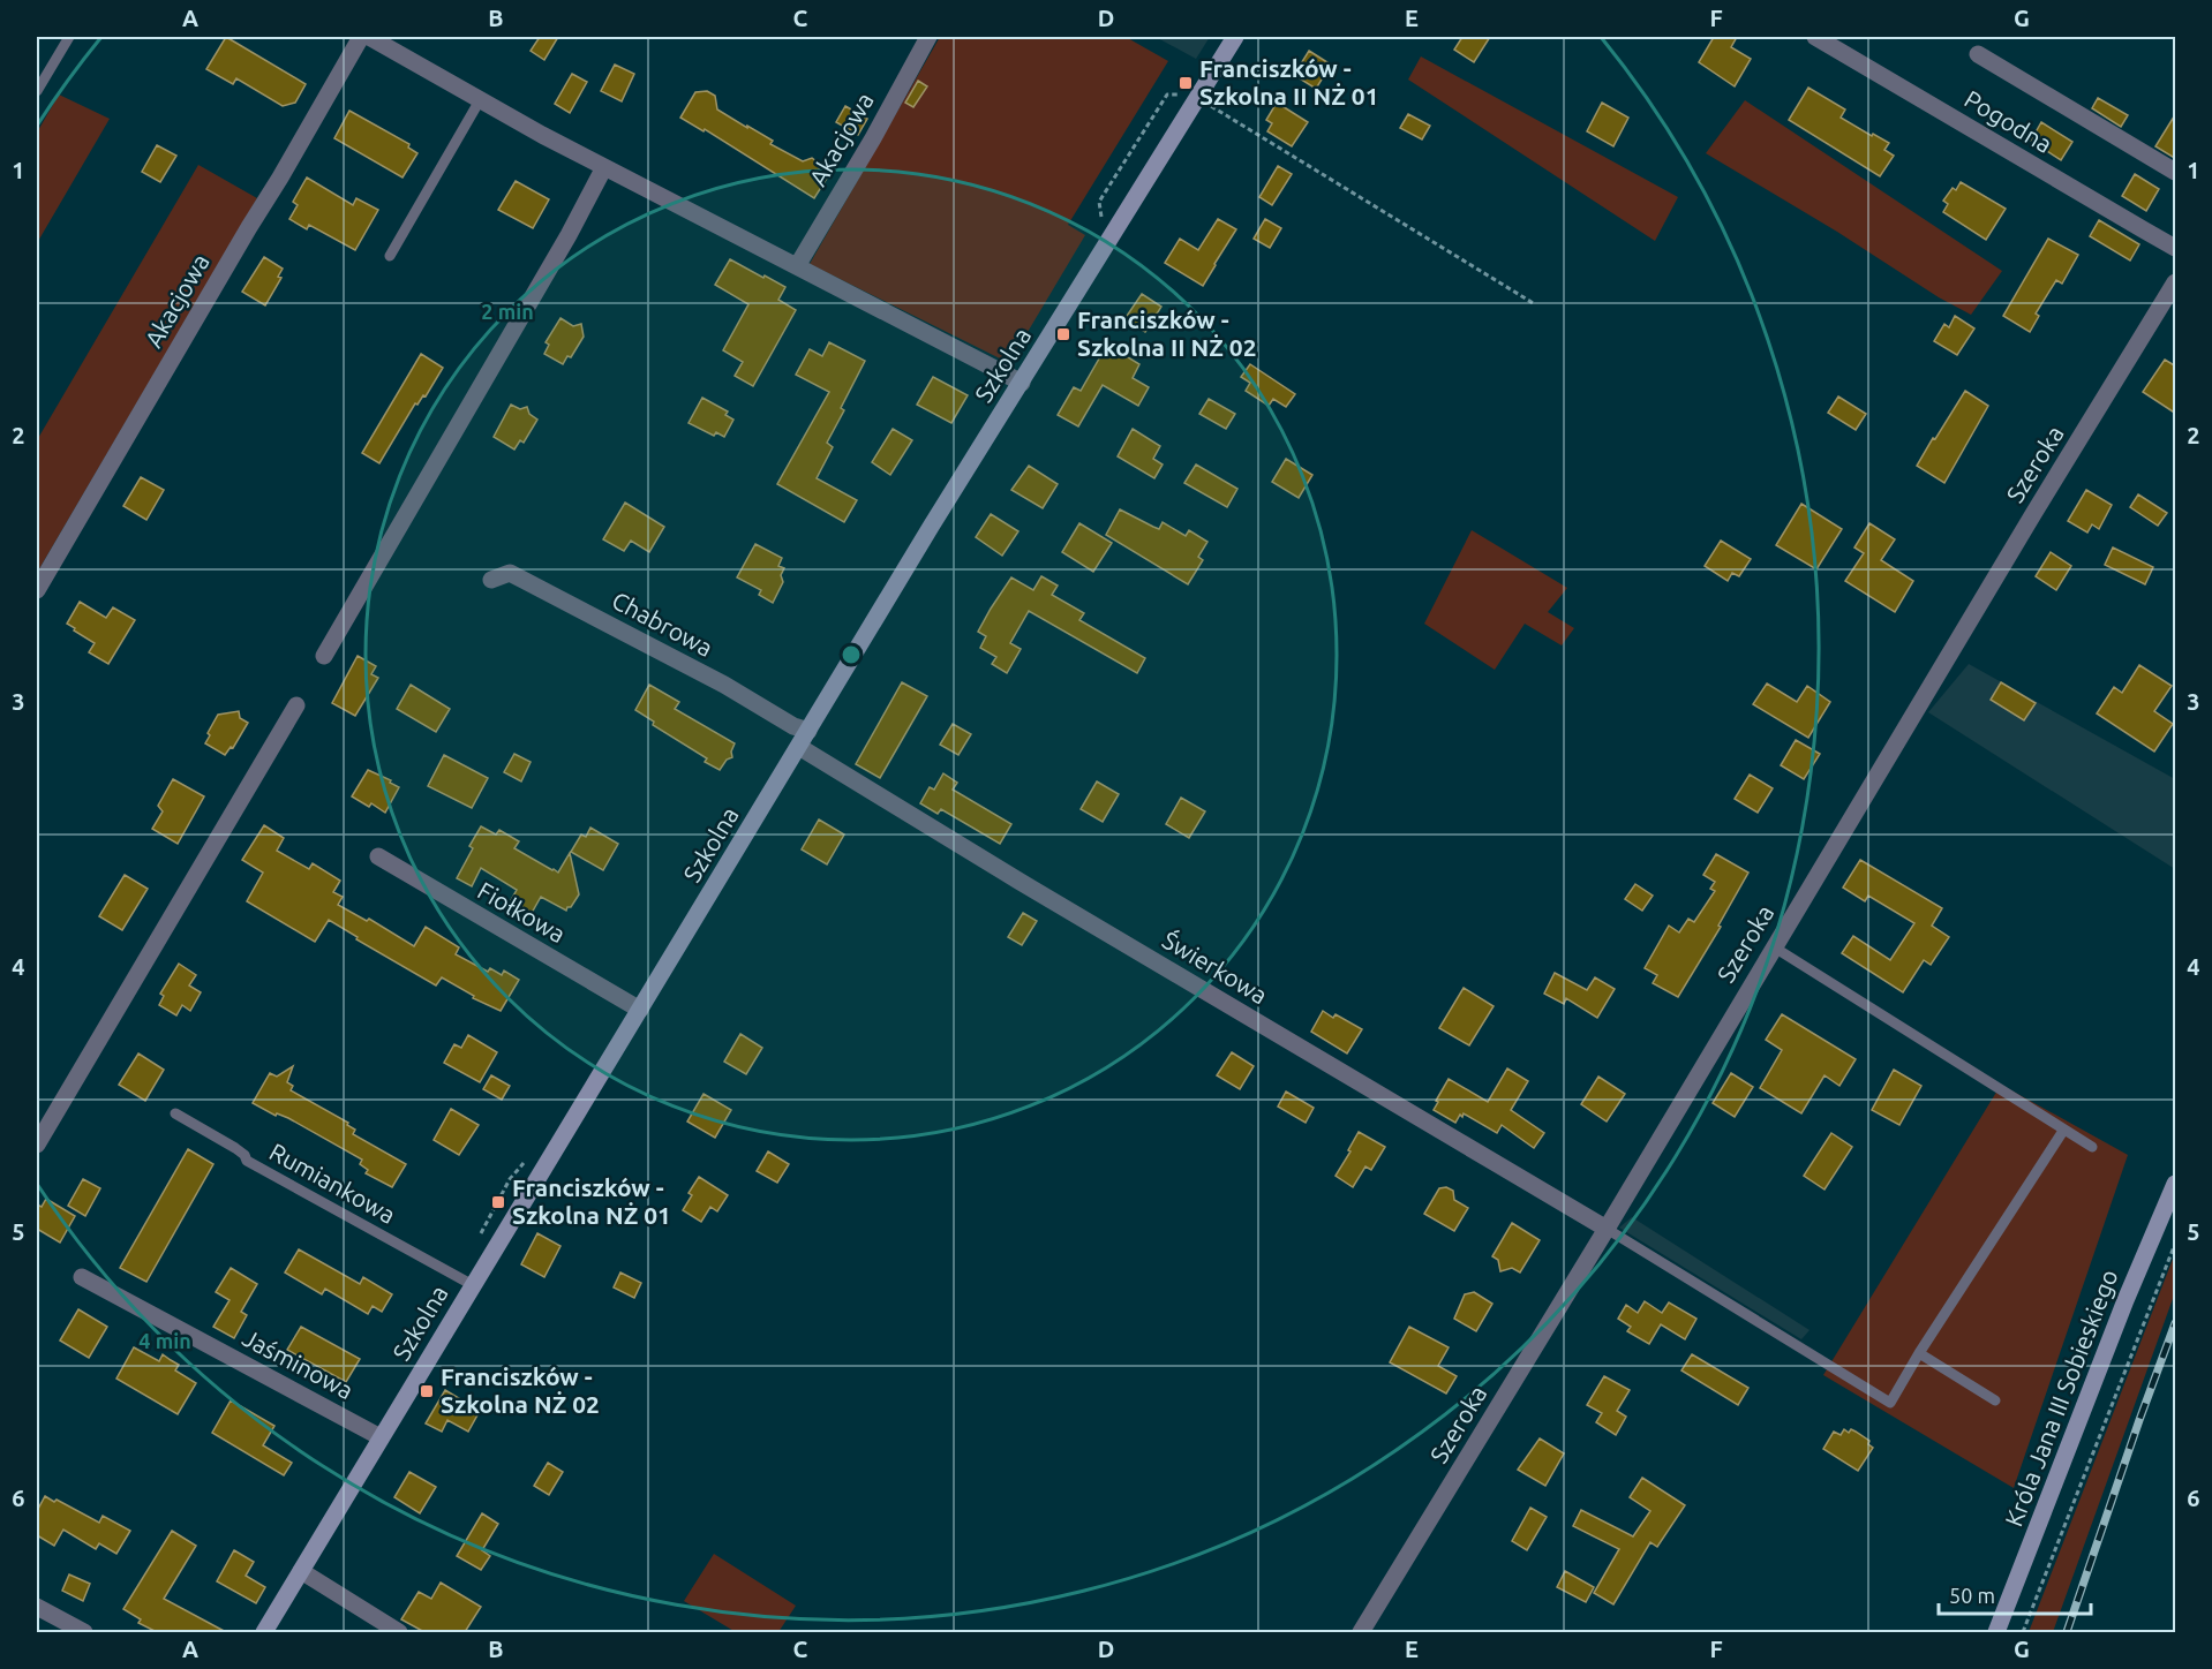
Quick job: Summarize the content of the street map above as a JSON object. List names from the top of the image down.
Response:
{
  "streets": {
    "street": [
      "Pogodna",
      "Akacjowa",
      "Szkolna",
      "Szeroka",
      "Chabrowa",
      "Fiołkowa",
      "Świerkowa",
      "Jaśminowa",
      "Króla Jana III Sobieskiego"
    ],
    "lane": ["Rumiankowa"]
  },
  "crossings": [
    ["Szkolna", "Chabrowa"],
    ["Szkolna", "Fiołkowa"],
    ["Szkolna", "Świerkowa"],
    ["Szkolna", "Rumiankowa"],
    ["Szkolna", "Jaśminowa"],
    ["Szeroka", "Świerkowa"]
  ],
  "places": {
    "transit": [
      "Franciszków - Szkolna II NŻ 01",
      "Franciszków - Szkolna II NŻ 02",
      "Franciszków - Szkolna NŻ 01",
      "Franciszków - Szkolna NŻ 02"
    ]
  },
  "scale_bar": "50 m",
  "grid": {
    "columns": [
      "A",
      "B",
      "C",
      "D",
      "E",
      "F",
      "G"
    ],
    "rows": [
      "1",
      "2",
      "3",
      "4",
      "5",
      "6"
    ]
  },
  "rings": ["2 min", "4 min"]
}
